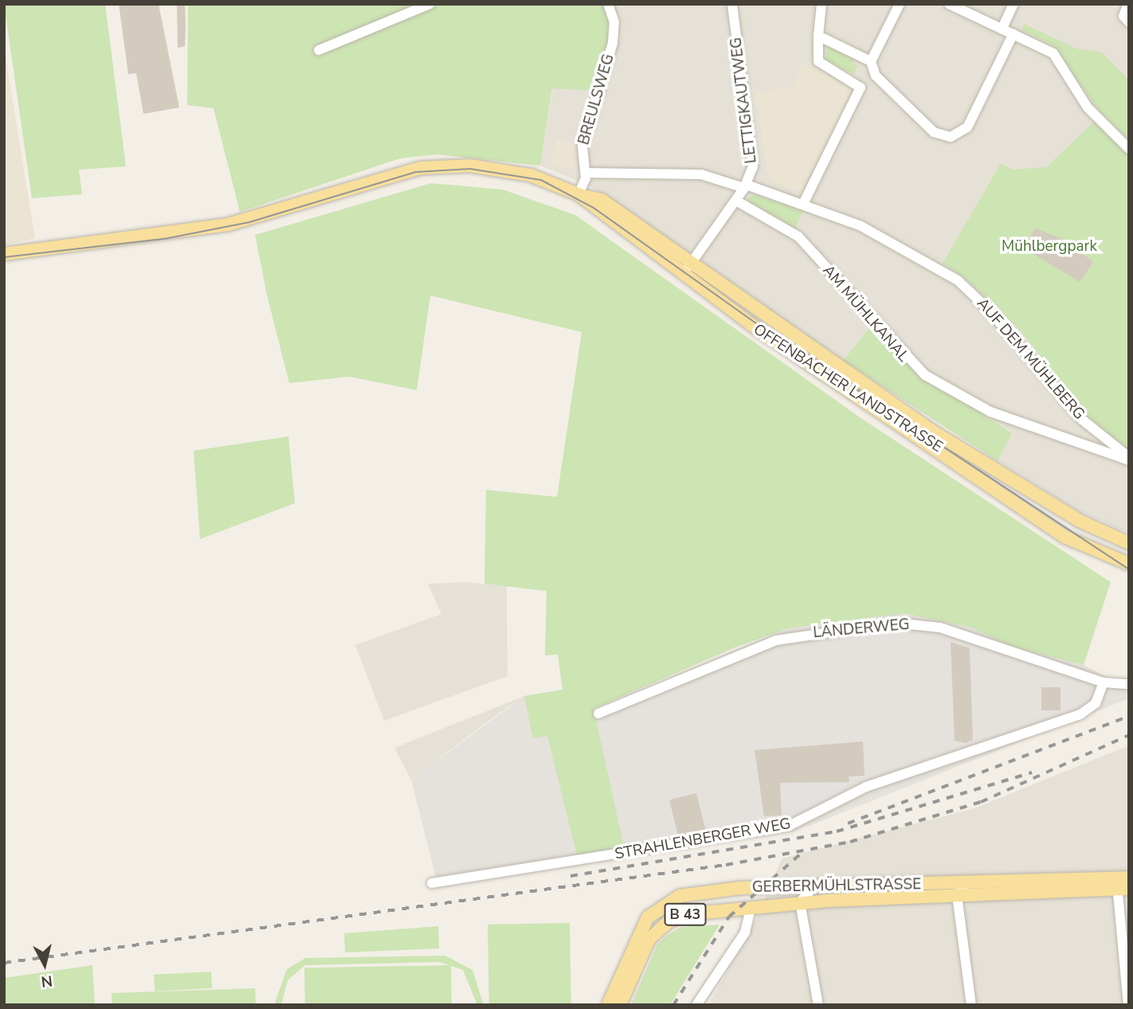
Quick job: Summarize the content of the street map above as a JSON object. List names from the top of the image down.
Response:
{
  "streets": {
    "main road": ["OFFENBACHER LANDSTRASSE", "GERBERMÜHLSTRASSE", "B 43"],
    "street": [
      "BREULSWEG",
      "LETTIGKAUTWEG",
      "AM MÜHLKANAL",
      "AUF DEM MÜHLBERG",
      "LÄNDERWEG",
      "STRAHLENBERGER WEG"
    ]
  },
  "crossings": [
    ["BREULSWEG", "AUF DEM MÜHLBERG"],
    ["BREULSWEG", "OFFENBACHER LANDSTRASSE"],
    ["LETTIGKAUTWEG", "AM MÜHLKANAL"],
    ["LETTIGKAUTWEG", "AUF DEM MÜHLBERG"],
    ["LETTIGKAUTWEG", "OFFENBACHER LANDSTRASSE"],
    ["AM MÜHLKANAL", "AUF DEM MÜHLBERG"],
    ["LÄNDERWEG", "STRAHLENBERGER WEG"]
  ],
  "parks": ["Mühlbergpark"],
  "north": "bottom"
}
